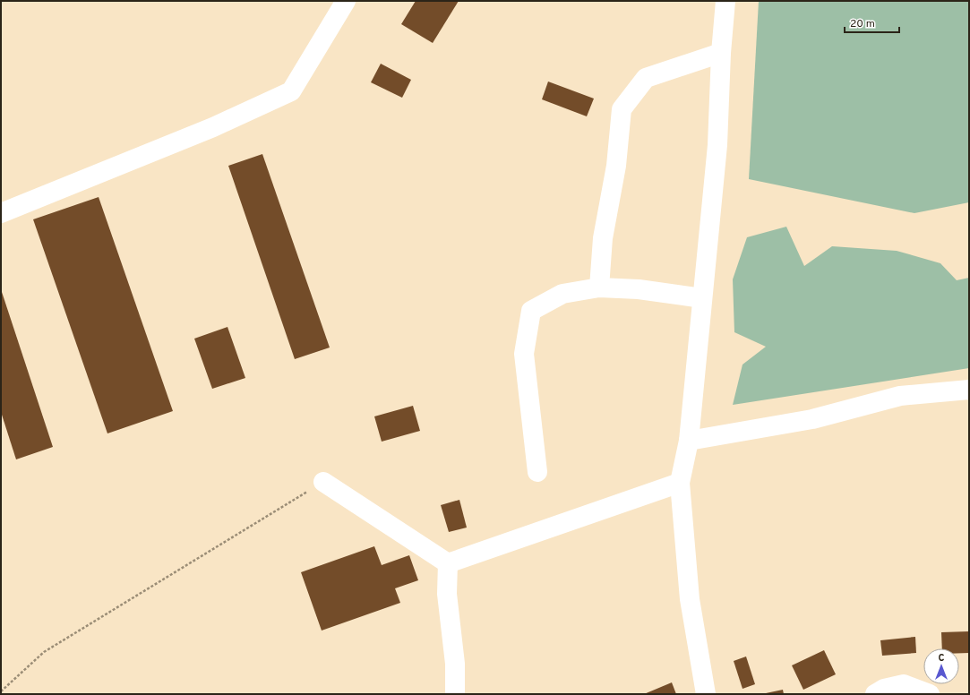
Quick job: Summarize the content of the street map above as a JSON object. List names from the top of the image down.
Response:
{
  "scale_bar": "20 m",
  "north": "top"
}
